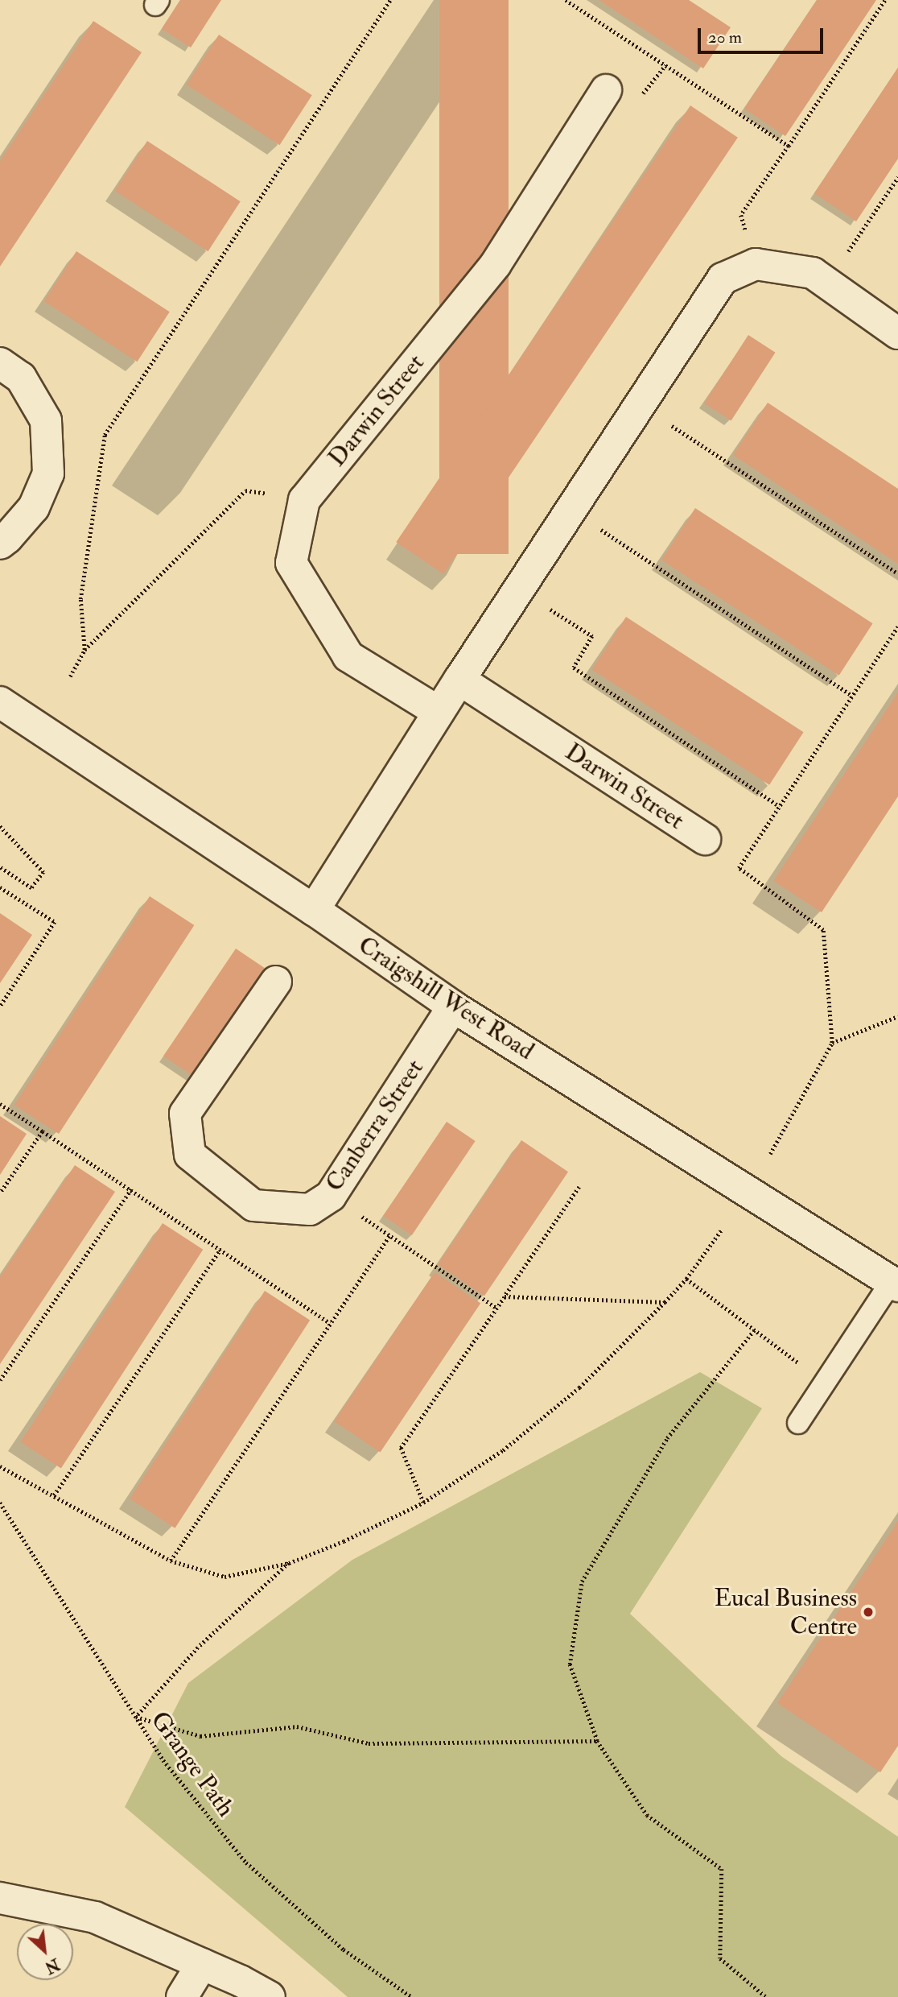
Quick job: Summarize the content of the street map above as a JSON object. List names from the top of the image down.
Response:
{
  "streets": {
    "street": ["Darwin Street", "Craigshill West Road", "Canberra Street"],
    "path": ["Grange Path"]
  },
  "crossings": [
    ["Craigshill West Road", "Canberra Street"]
  ],
  "places": ["Eucal Business Centre"],
  "scale_bar": "20 m",
  "north": "bottom right"
}
